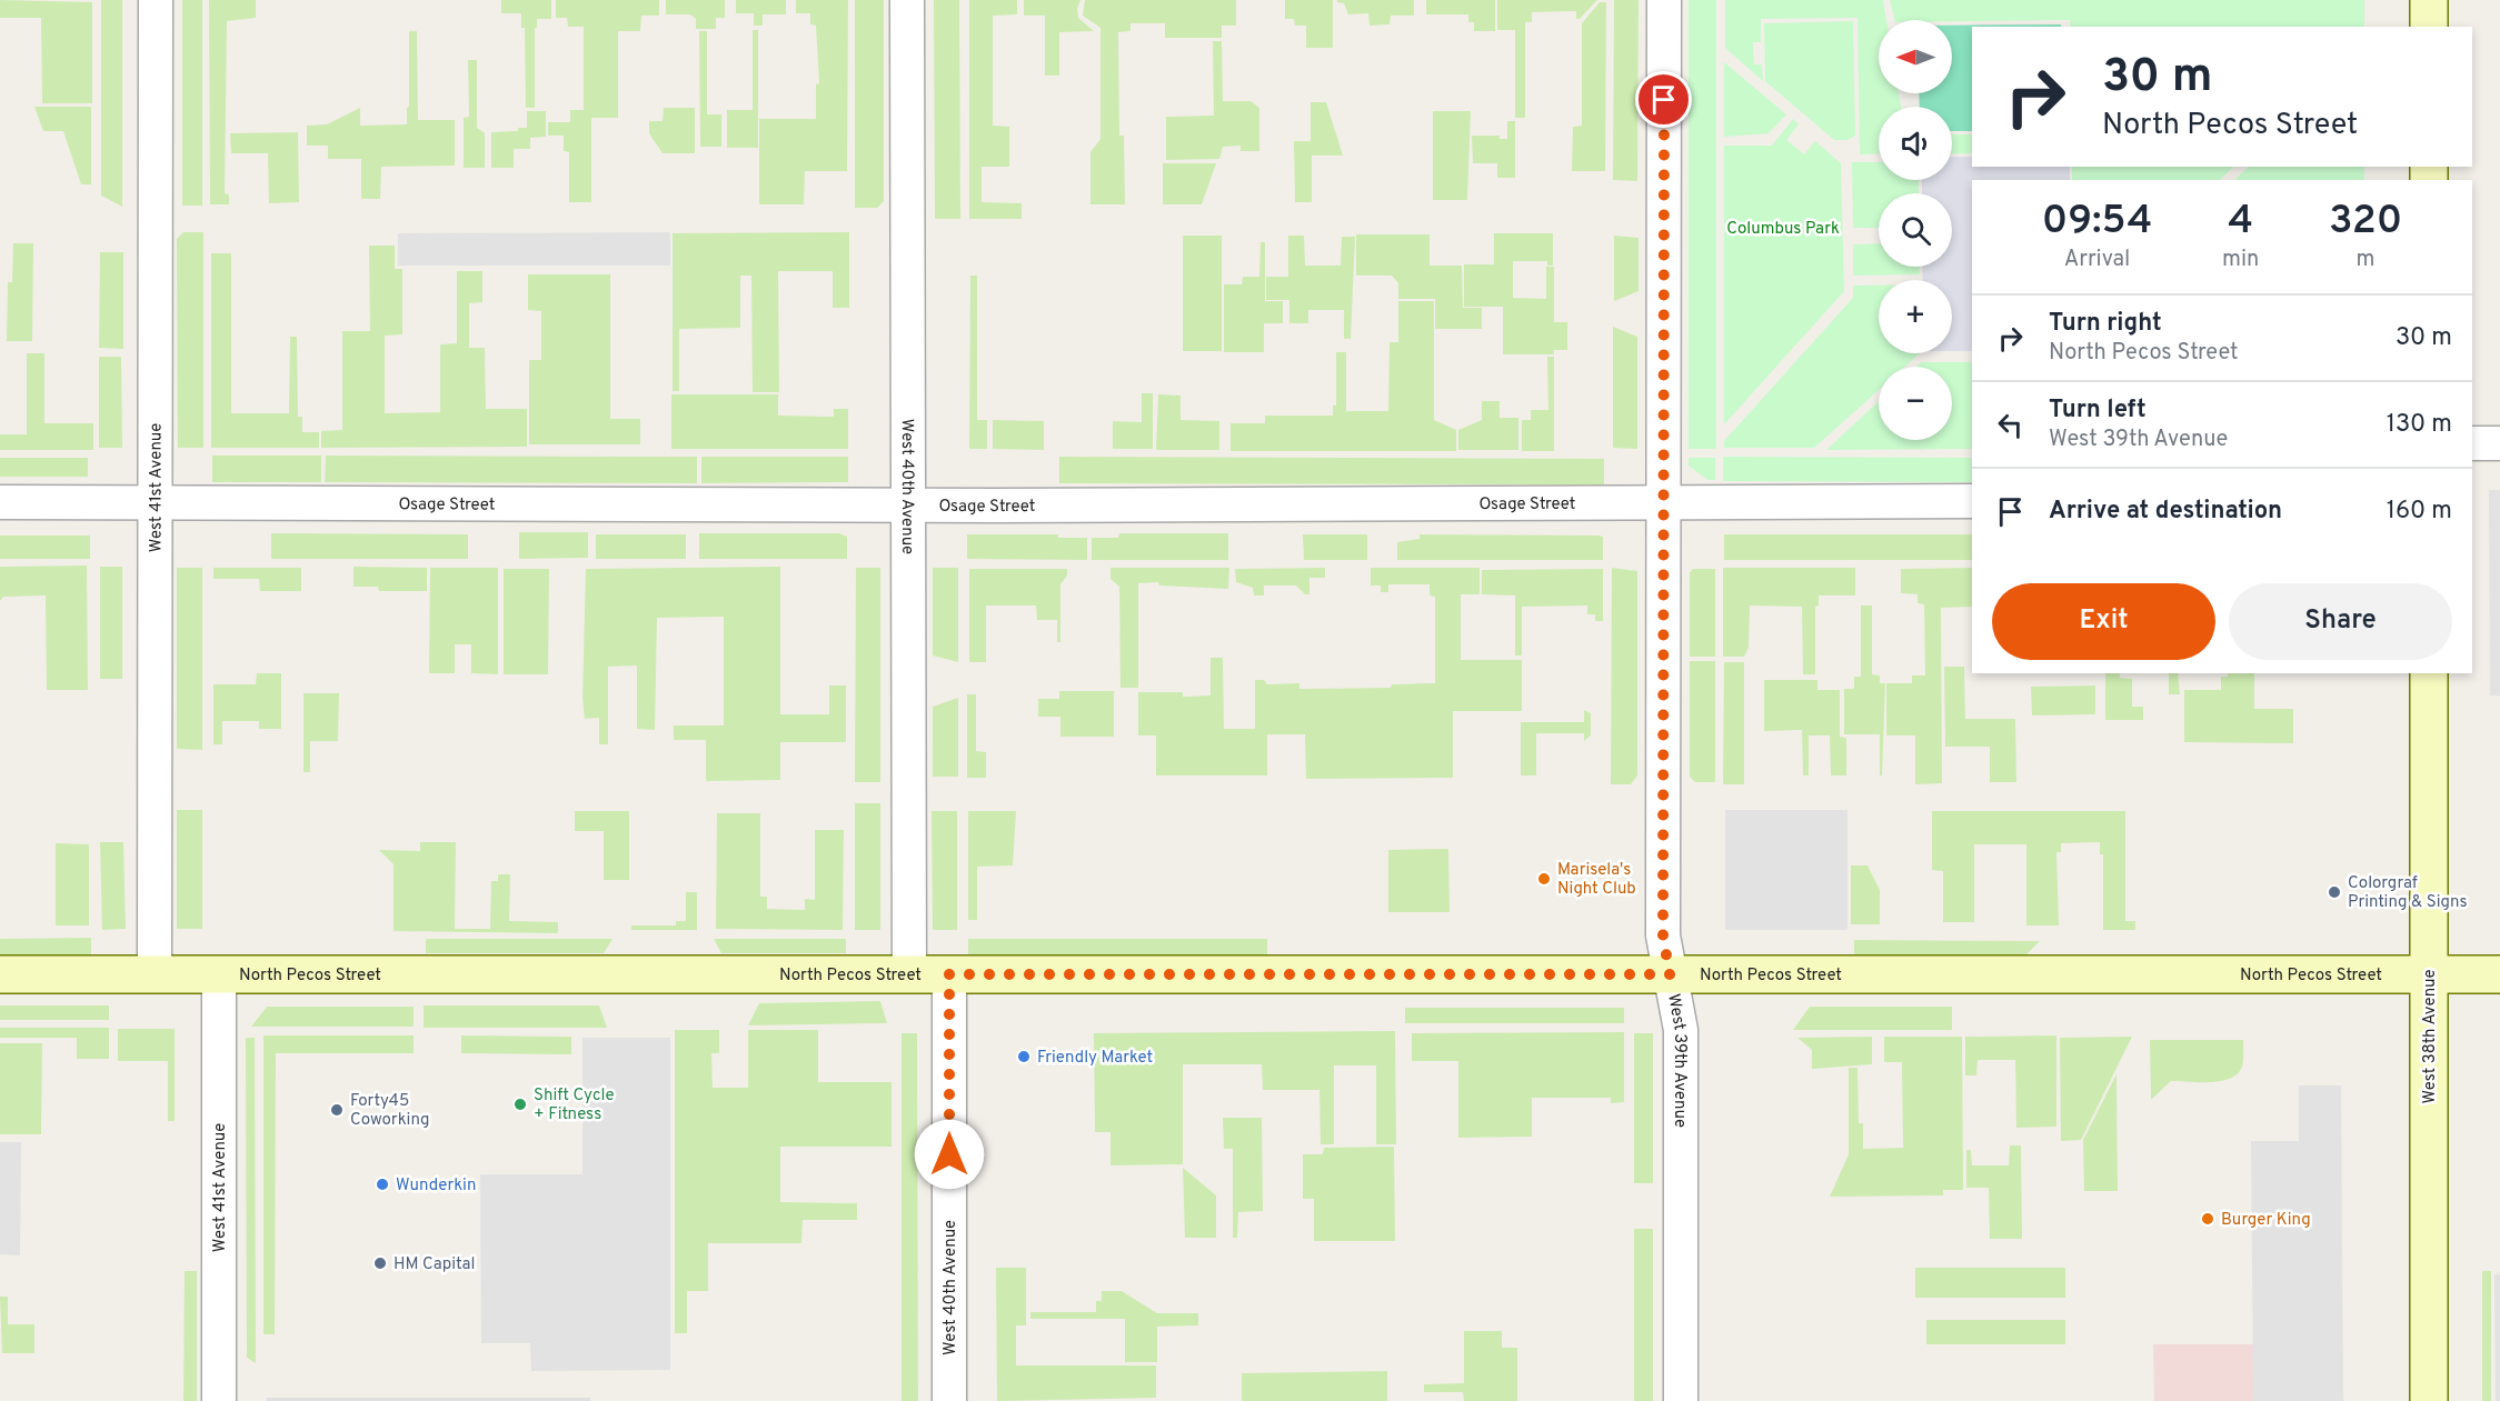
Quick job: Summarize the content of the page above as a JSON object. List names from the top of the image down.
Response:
{
  "streets": {
    "main road": ["North Pecos Street", "West 38th Avenue"],
    "street": [
      "West 41st Avenue",
      "West 40th Avenue",
      "Osage Street",
      "West 39th Avenue"
    ]
  },
  "crossings": [
    ["West 41st Avenue", "Osage Street"],
    ["West 41st Avenue", "North Pecos Street"],
    ["West 40th Avenue", "Osage Street"],
    ["West 40th Avenue", "North Pecos Street"],
    ["Osage Street", "West 39th Avenue"],
    ["North Pecos Street", "West 38th Avenue"],
    ["North Pecos Street", "West 39th Avenue"]
  ],
  "parks": ["Columbus Park"],
  "places": [
    "Marisela's Night Club",
    "Colorgraf Printing & Signs",
    "Friendly Market",
    "Shift Cycle + Fitness",
    "Forty45 Coworking",
    "Wunderkin",
    "Burger King",
    "HM Capital"
  ],
  "north": "left",
  "page": {
    "map_buttons": ["+", "−"],
    "turn": ["30 m", "North Pecos Street"],
    "eta": [
      "09:54",
      "Arrival",
      "4",
      "min",
      "320",
      "m"
    ],
    "list": [
      {
        "name": "Turn right",
        "note": "North Pecos Street",
        "value": "30 m"
      },
      {
        "name": "Turn left",
        "note": "West 39th Avenue",
        "value": "130 m"
      },
      {
        "name": "Arrive at destination",
        "value": "160 m"
      }
    ],
    "buttons": ["Exit", "Share"]
  }
}
